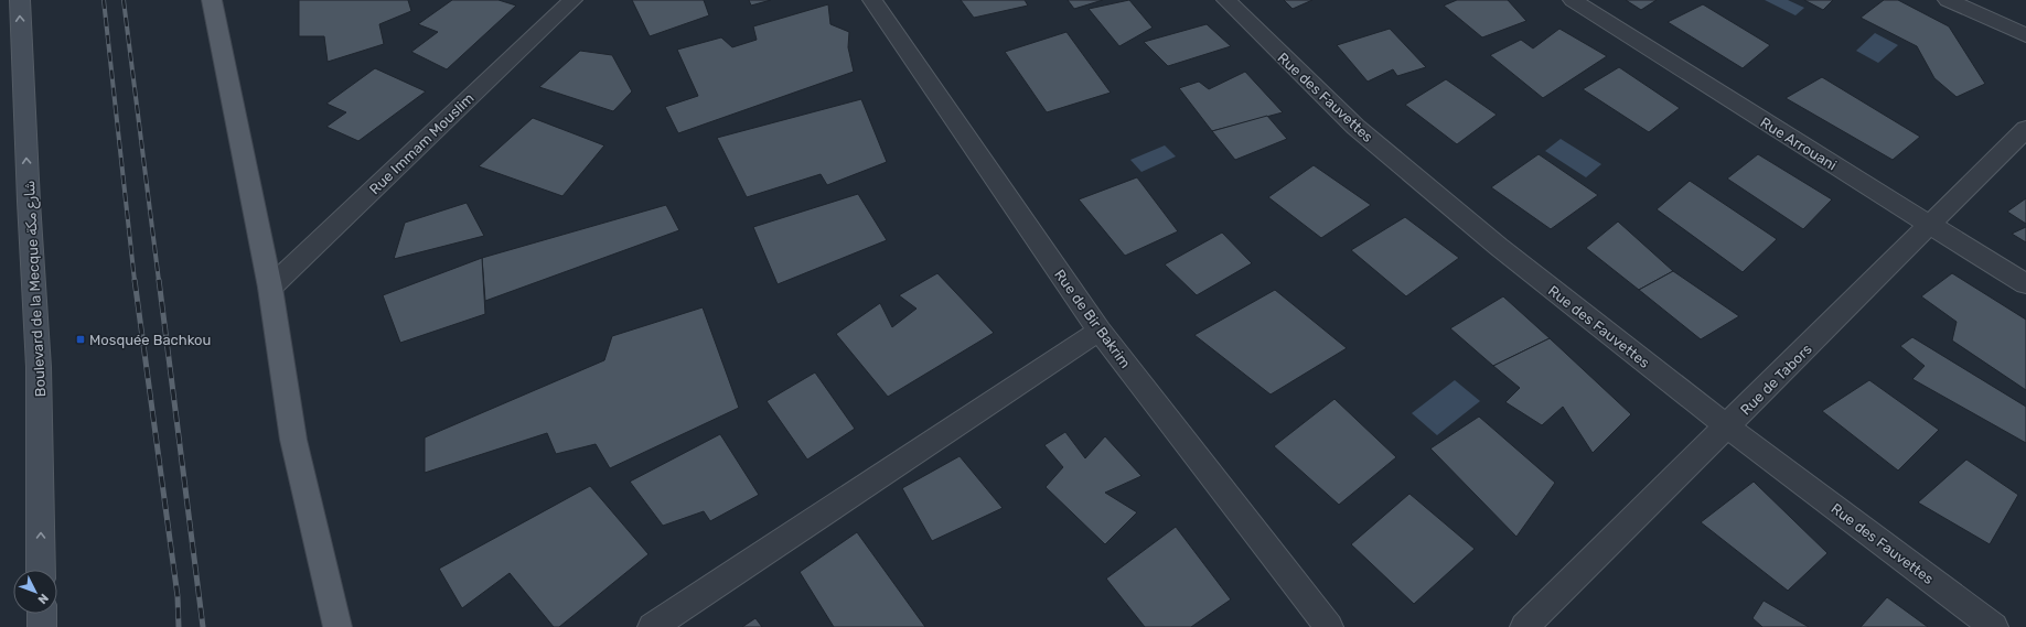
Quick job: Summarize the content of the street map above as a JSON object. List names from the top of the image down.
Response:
{
  "streets": {
    "main road": ["Boulevard de la Mecque شارع مكة"],
    "street": [
      "Rue des Fauvettes",
      "Rue Immam Mouslim",
      "Rue Arrouani",
      "Rue de Bir Bakrim",
      "Rue de Tabors"
    ]
  },
  "crossings": [
    ["Rue des Fauvettes", "Rue de Tabors"],
    ["Rue Arrouani", "Rue de Tabors"]
  ],
  "one_way": ["Boulevard de la Mecque شارع مكة"],
  "places": {
    "transit": ["Mosquée Bachkou"]
  },
  "north": "bottom right"
}
